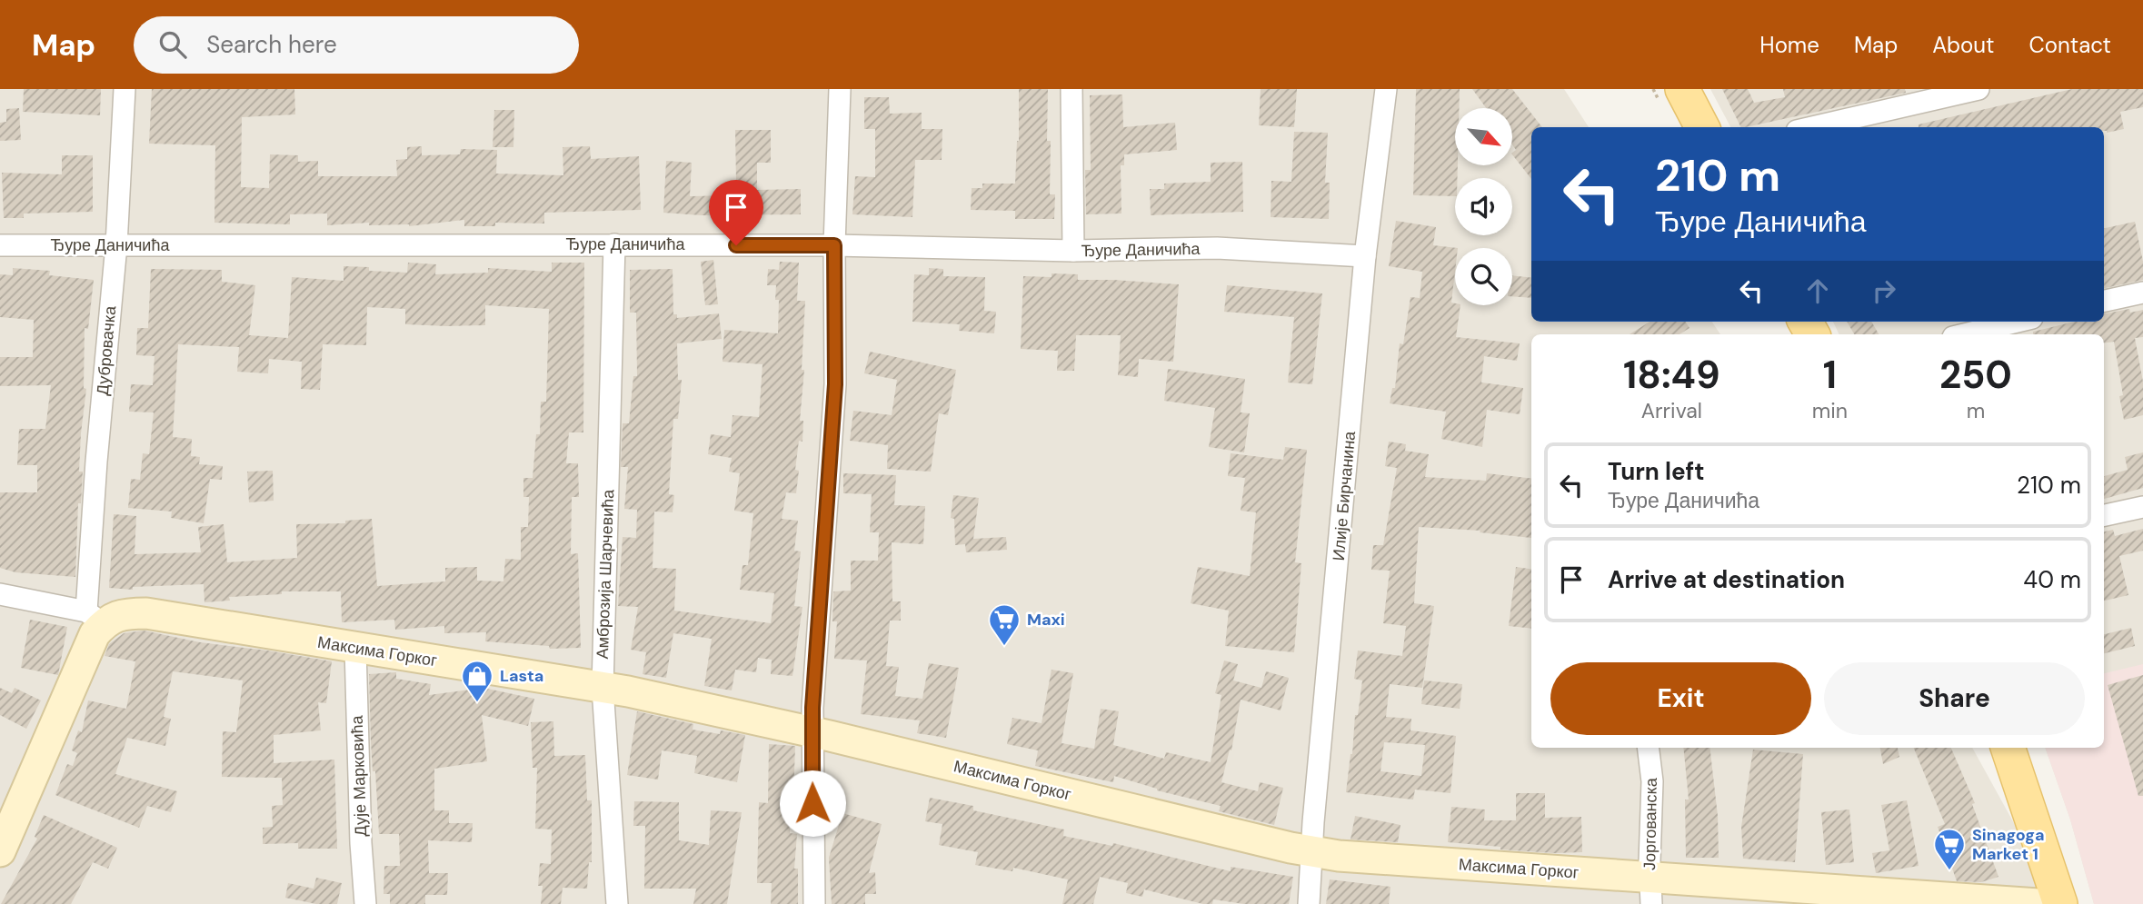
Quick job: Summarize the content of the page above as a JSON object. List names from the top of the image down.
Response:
{
  "streets": {
    "street": [
      "Ђуре Даничића",
      "Дубровачка",
      "Илије Бирчанина",
      "Амброзија Шарчевића",
      "Максима Горког",
      "Дује Марковића",
      "Јоргованска"
    ]
  },
  "crossings": [
    ["Ђуре Даничића", "Дубровачка"],
    ["Ђуре Даничића", "Илије Бирчанина"],
    ["Ђуре Даничића", "Амброзија Шарчевића"],
    ["Дубровачка", "Максима Горког"],
    ["Илије Бирчанина", "Максима Горког"],
    ["Амброзија Шарчевића", "Максима Горког"],
    ["Максима Горког", "Дује Марковића"],
    ["Максима Горког", "Јоргованска"]
  ],
  "places": {
    "supermarket": ["Maxi", "Sinagoga Market 1"],
    "shop": ["Lasta"]
  },
  "north": "bottom right",
  "page": {
    "header": "Map",
    "search": "Search here",
    "nav": [
      "Home",
      "Map",
      "About",
      "Contact"
    ],
    "turn": ["210 m", "Ђуре Даничића"],
    "eta": [
      "18:49",
      "Arrival",
      "1",
      "min",
      "250",
      "m"
    ],
    "list": [
      {
        "name": "Turn left",
        "note": "Ђуре Даничића",
        "value": "210 m"
      },
      {
        "name": "Arrive at destination",
        "value": "40 m"
      }
    ],
    "buttons": ["Exit", "Share"]
  }
}
